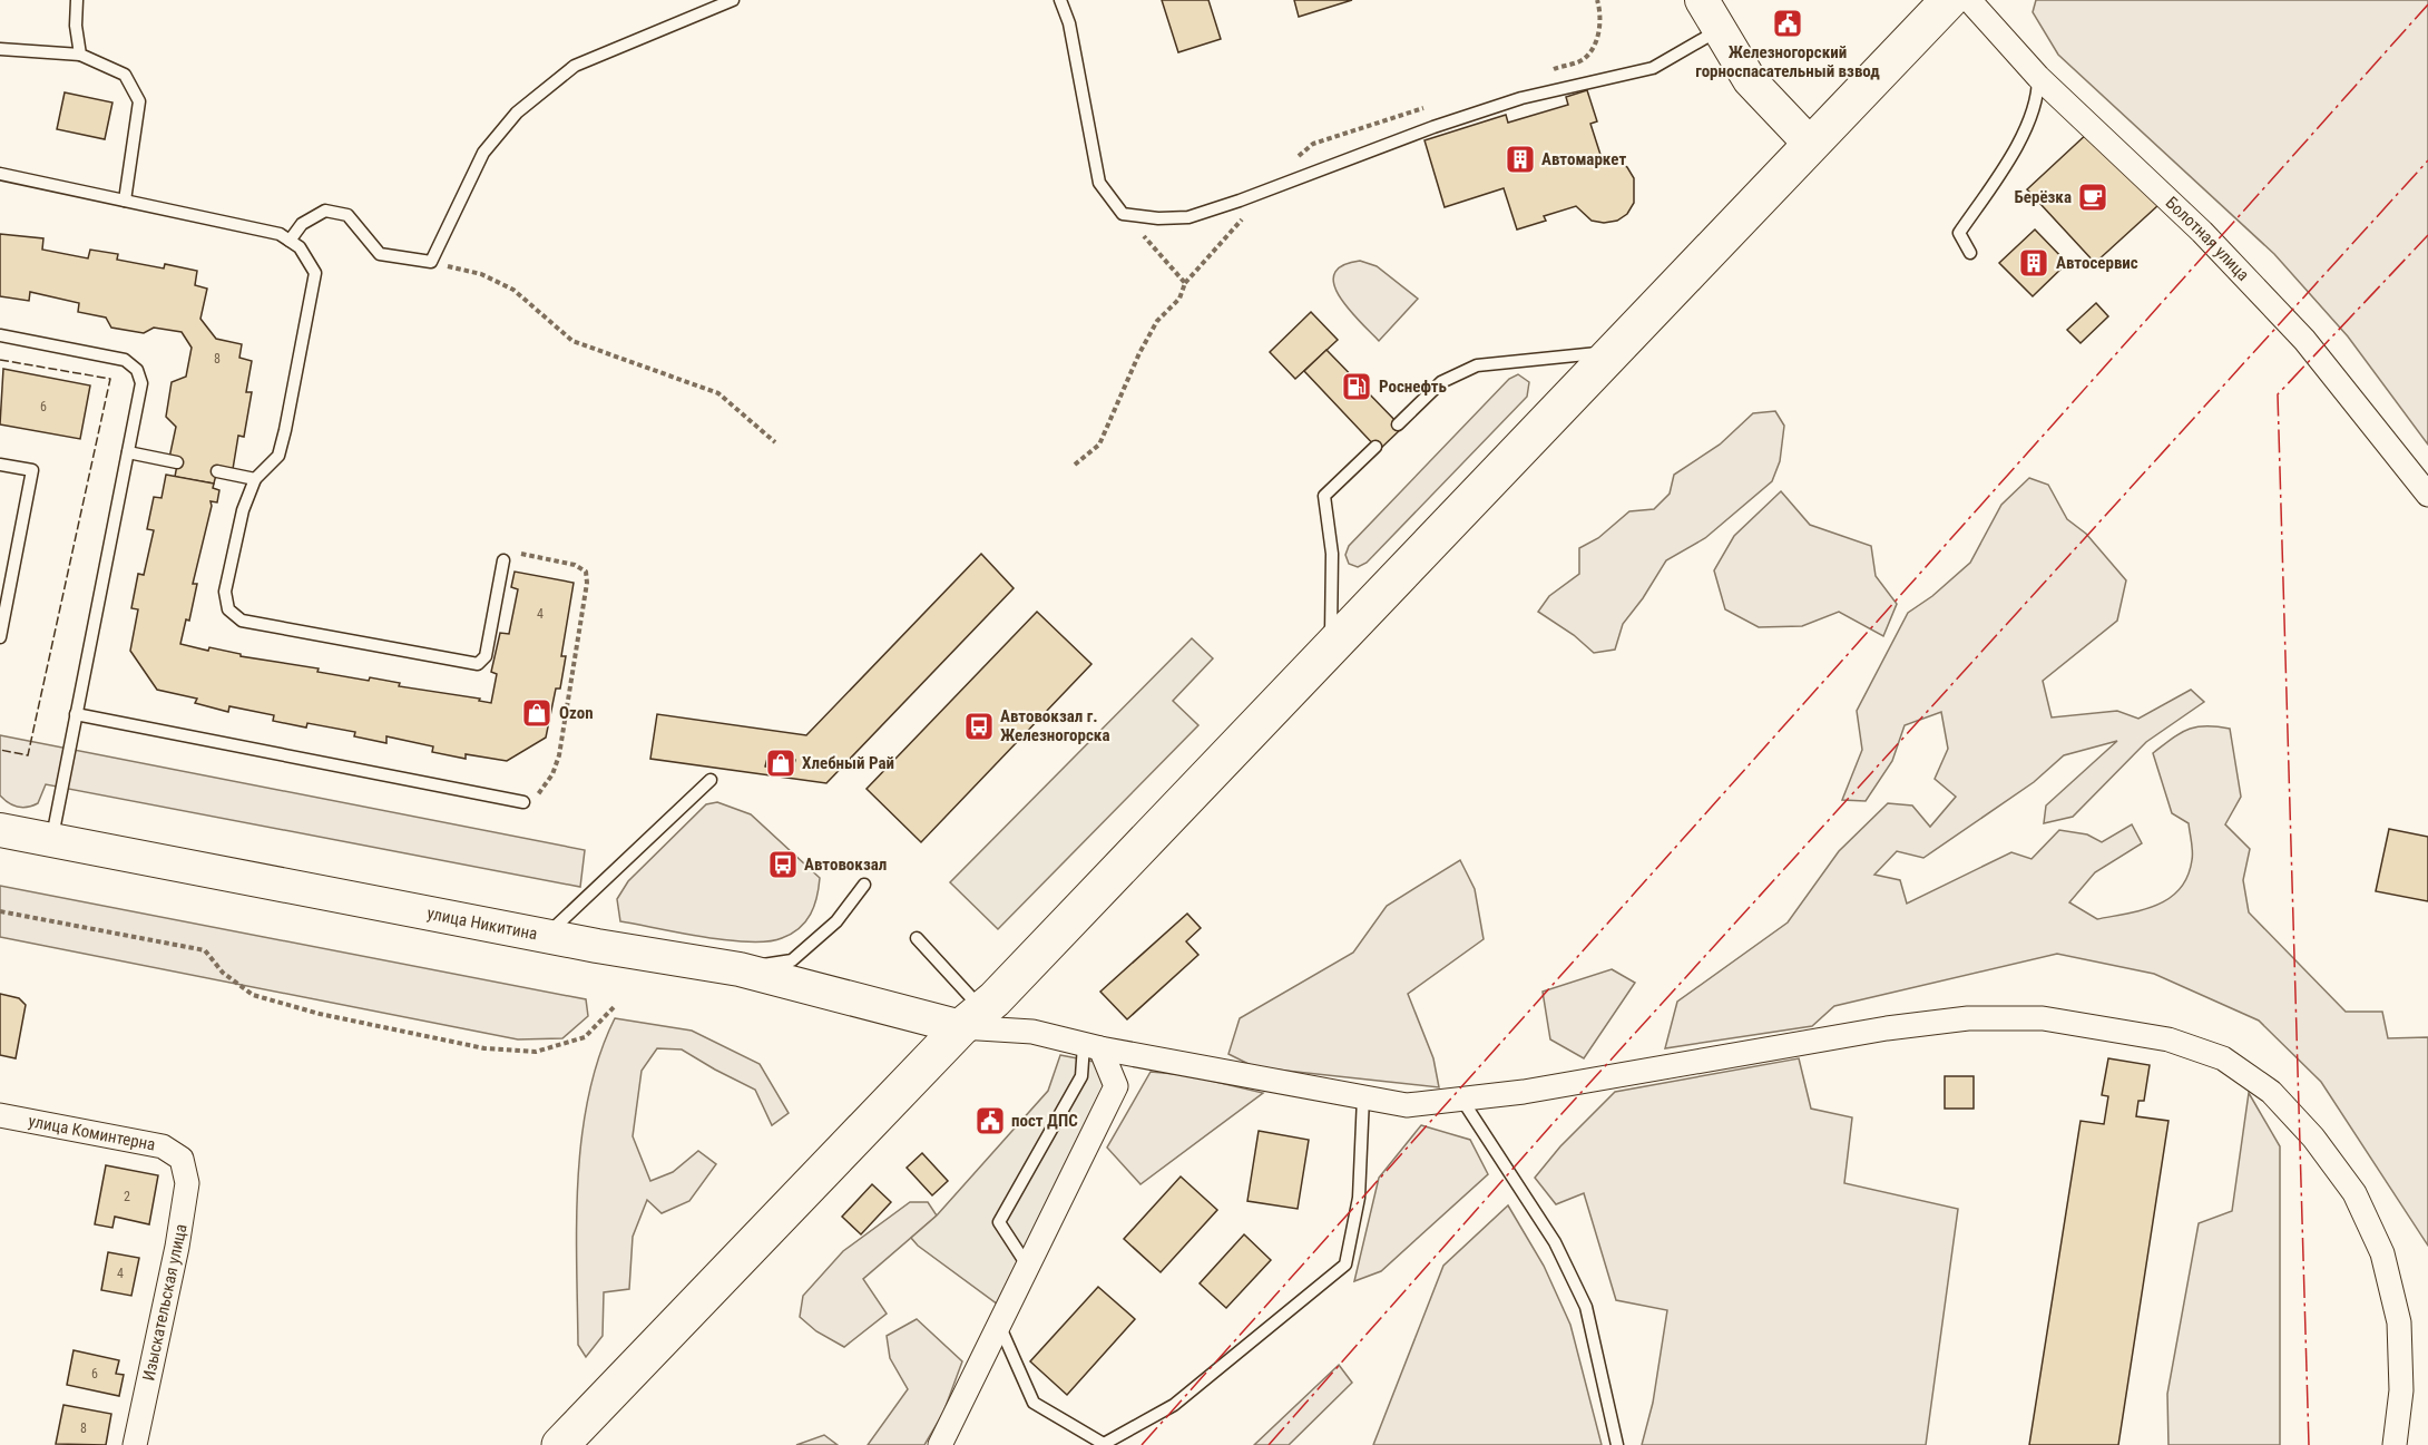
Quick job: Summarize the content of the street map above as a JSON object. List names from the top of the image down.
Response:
{
  "streets": {
    "main road": ["улица Никитина"],
    "street": ["Болотная улица", "улица Коминтерна", "Изыскательская улица"]
  },
  "crossings": [
    ["улица Коминтерна", "Изыскательская улица"]
  ],
  "places": {
    "public building": ["Железногорский горноспасательный взвод", "пост ДПС"],
    "building": ["Автомаркет", "Автосервис"],
    "cafe": ["Берёзка"],
    "fuel station": ["Роснефть"],
    "shop": ["Ozon", "Хлебный Рай"],
    "bus stop": ["Автовокзал г. Железногорска", "Автовокзал"]
  },
  "house_numbers": [
    "8",
    "6",
    "4",
    "2",
    "4",
    "6",
    "8"
  ]
}
